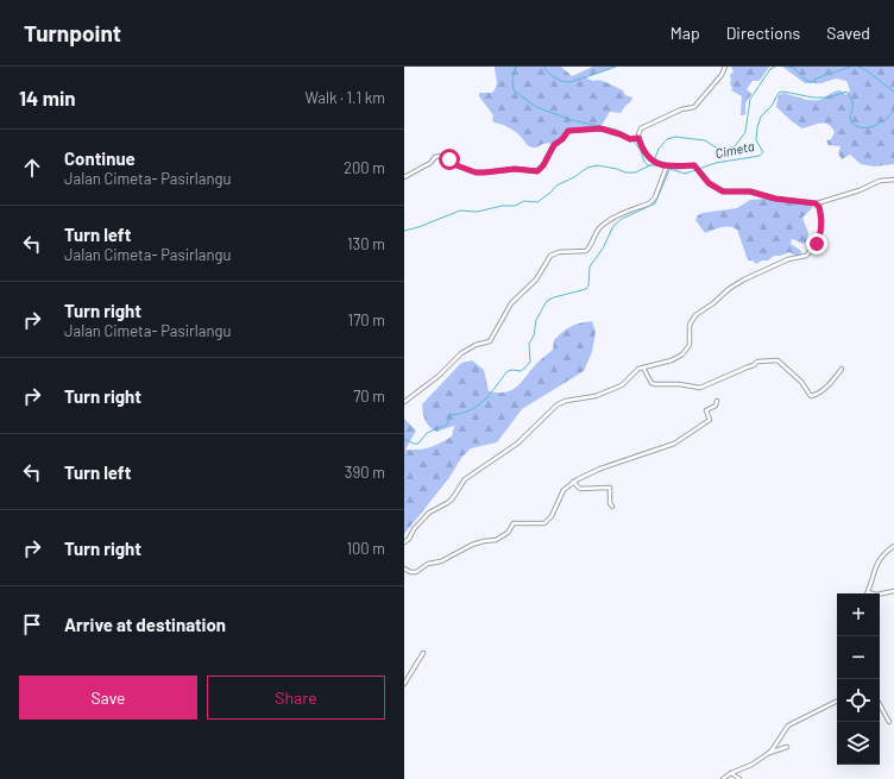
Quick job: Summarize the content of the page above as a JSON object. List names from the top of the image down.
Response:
{
  "water": ["Cimeta"],
  "page": {
    "header": "Turnpoint",
    "nav": ["Map", "Directions", "Saved"],
    "heading": ["14 min", "Walk · 1.1 km"],
    "list": [
      ["Continue", "Jalan Cimeta- Pasirlangu", "200 m"],
      ["Turn left", "Jalan Cimeta- Pasirlangu", "130 m"],
      ["Turn right", "Jalan Cimeta- Pasirlangu", "170 m"],
      ["Turn right", "70 m"],
      ["Turn left", "390 m"],
      ["Turn right", "100 m"],
      "Arrive at destination"
    ],
    "map_buttons": ["+", "−"],
    "buttons": ["Save", "Share"]
  }
}
